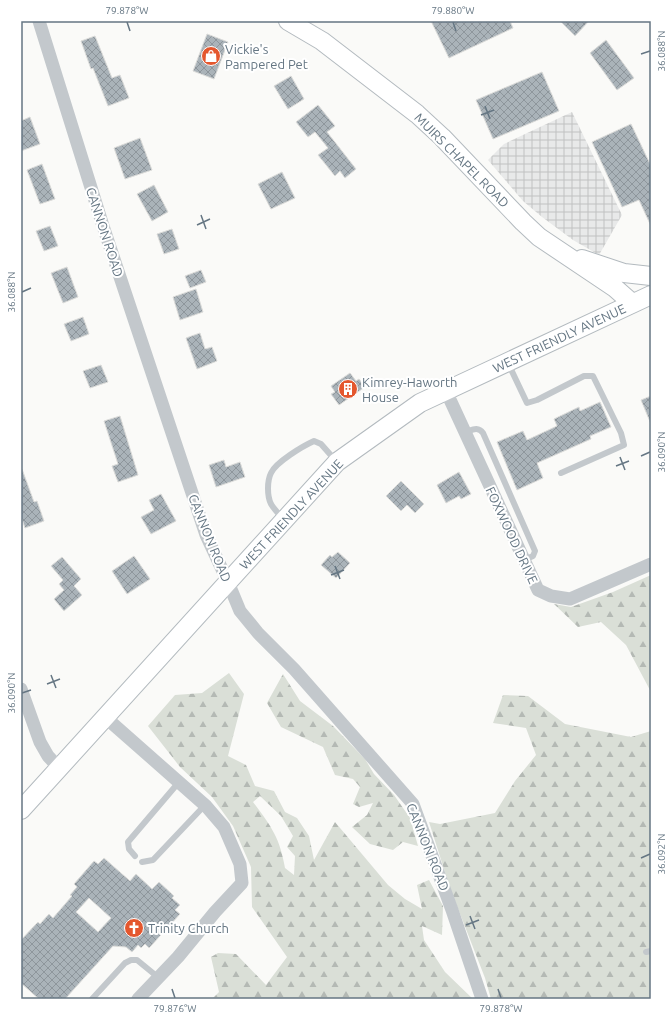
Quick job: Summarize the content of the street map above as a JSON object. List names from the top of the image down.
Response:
{
  "streets": {
    "main road": ["MUIRS CHAPEL ROAD", "WEST FRIENDLY AVENUE"],
    "street": ["CANNON ROAD", "FOXWOOD DRIVE"]
  },
  "crossings": [
    ["MUIRS CHAPEL ROAD", "WEST FRIENDLY AVENUE"],
    ["CANNON ROAD", "WEST FRIENDLY AVENUE"],
    ["WEST FRIENDLY AVENUE", "FOXWOOD DRIVE"]
  ],
  "places": {
    "shop": ["Vickie's Pampered Pet"],
    "building": ["Kimrey-Haworth House"],
    "church": ["Trinity Church"]
  },
  "coordinates": [
    "79.878°W",
    "79.880°W",
    "36.088°N",
    "36.090°N",
    "36.092°N",
    "79.876°W"
  ]
}
